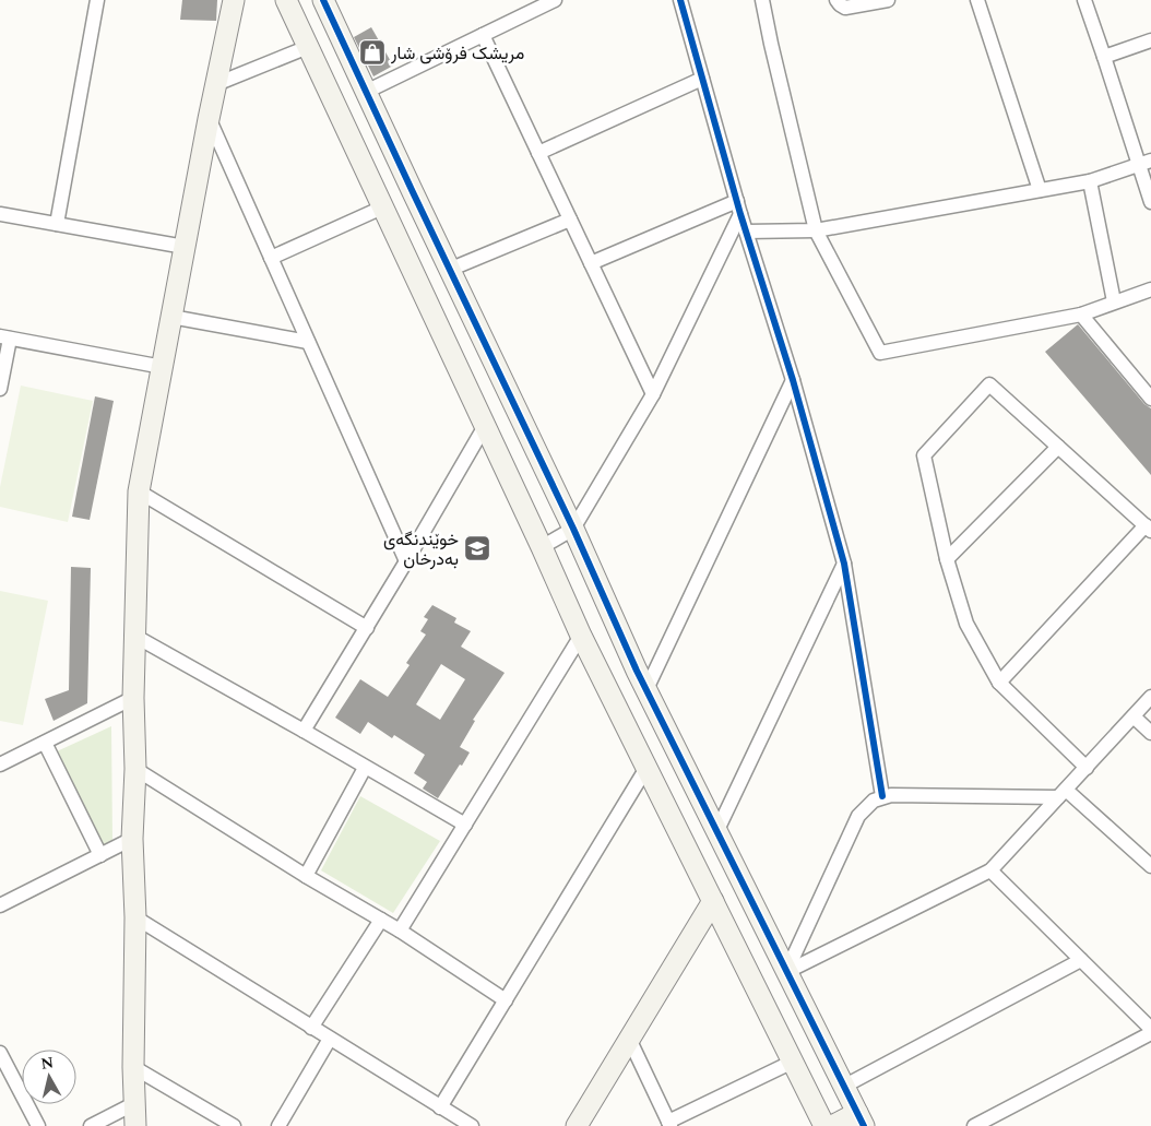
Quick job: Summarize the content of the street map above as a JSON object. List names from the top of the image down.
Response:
{
  "places": {
    "shop": ["مریشک فرۆشی شار"],
    "school or university": ["خوێندنگەی بەدرخان"]
  },
  "north": "top"
}
